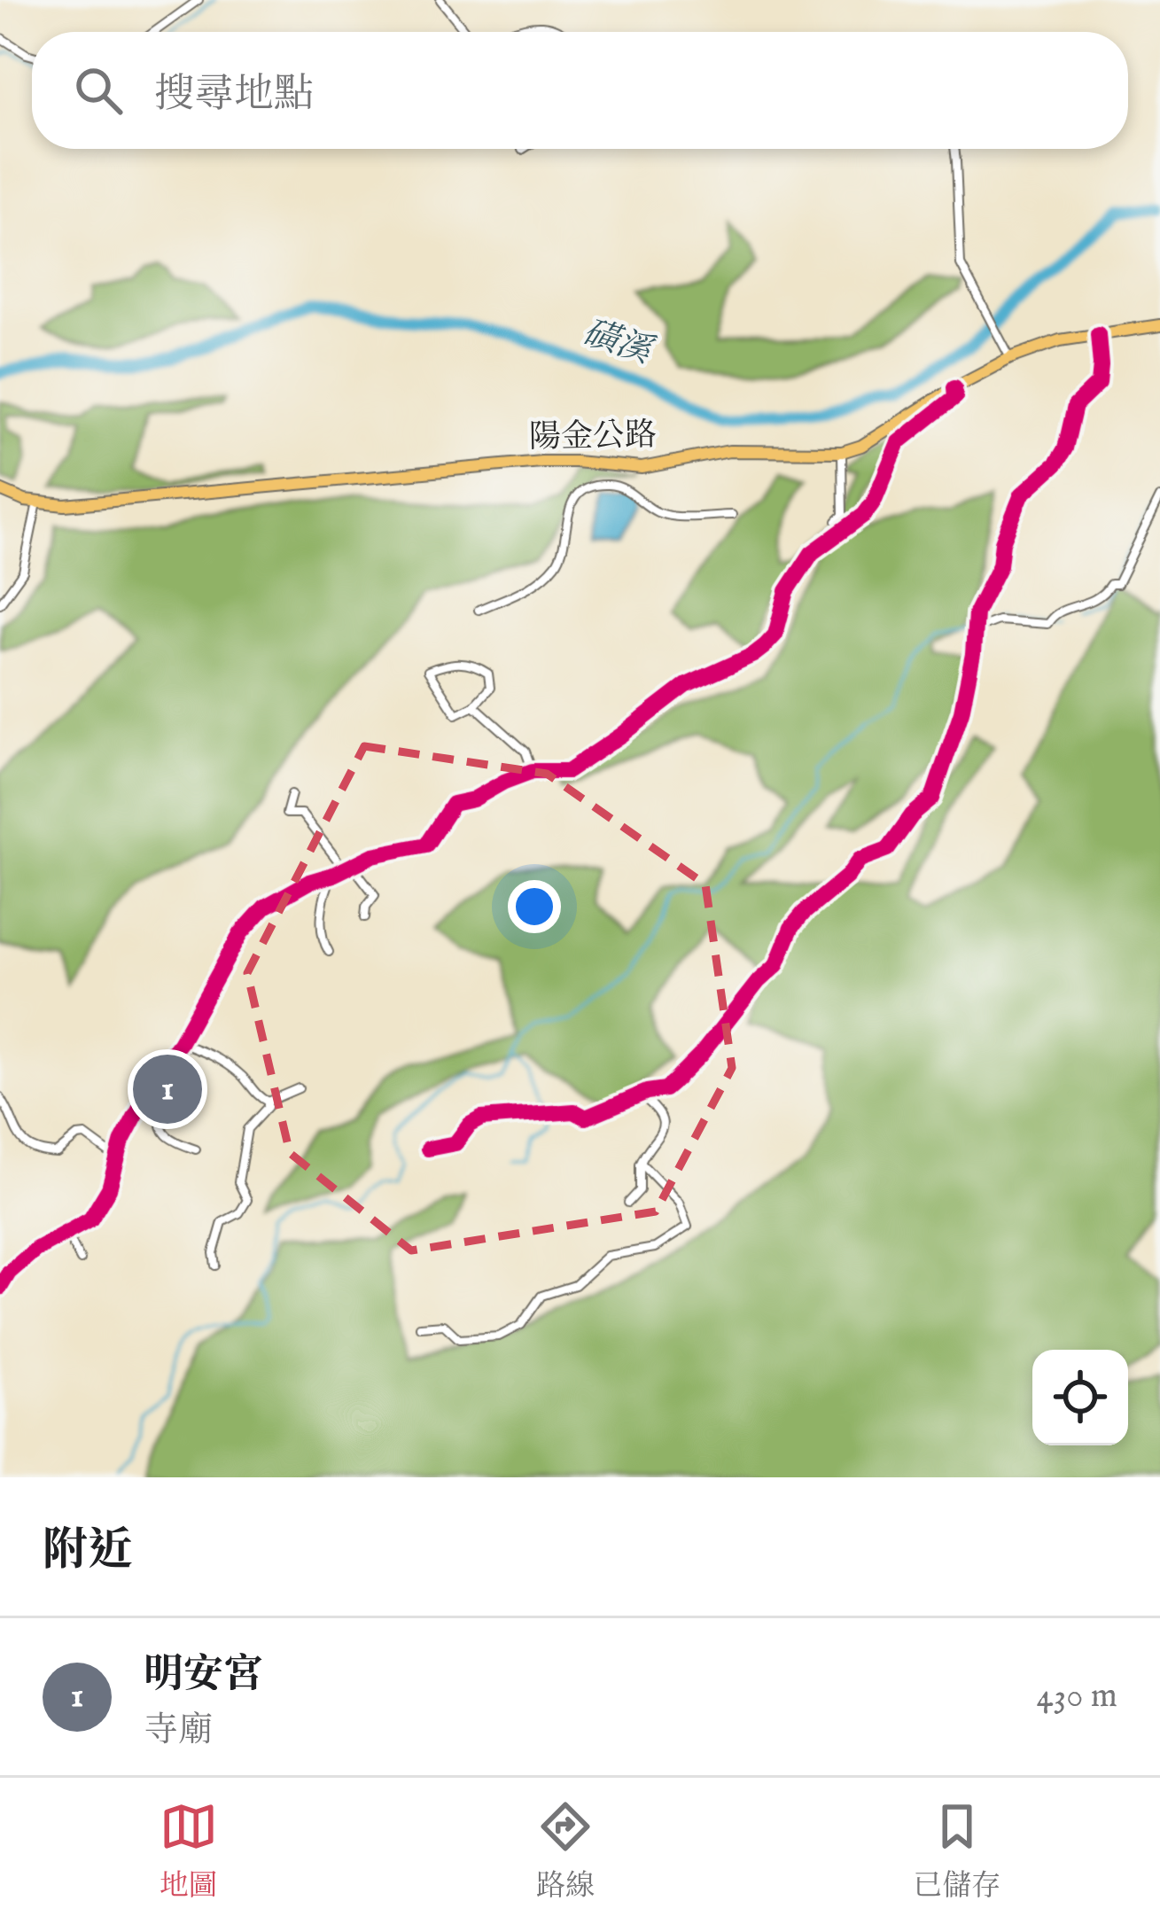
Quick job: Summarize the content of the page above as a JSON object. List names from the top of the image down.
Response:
{
  "streets": {
    "main road": ["陽金公路"]
  },
  "water": ["磺溪"],
  "page": {
    "search": "搜尋地點",
    "pins": "1",
    "heading": "附近",
    "list": [
      {
        "mark": "1",
        "name": "明安宮",
        "note": "寺廟",
        "value": "430 m"
      }
    ],
    "nav": ["地圖", "路線", "已儲存"]
  }
}
